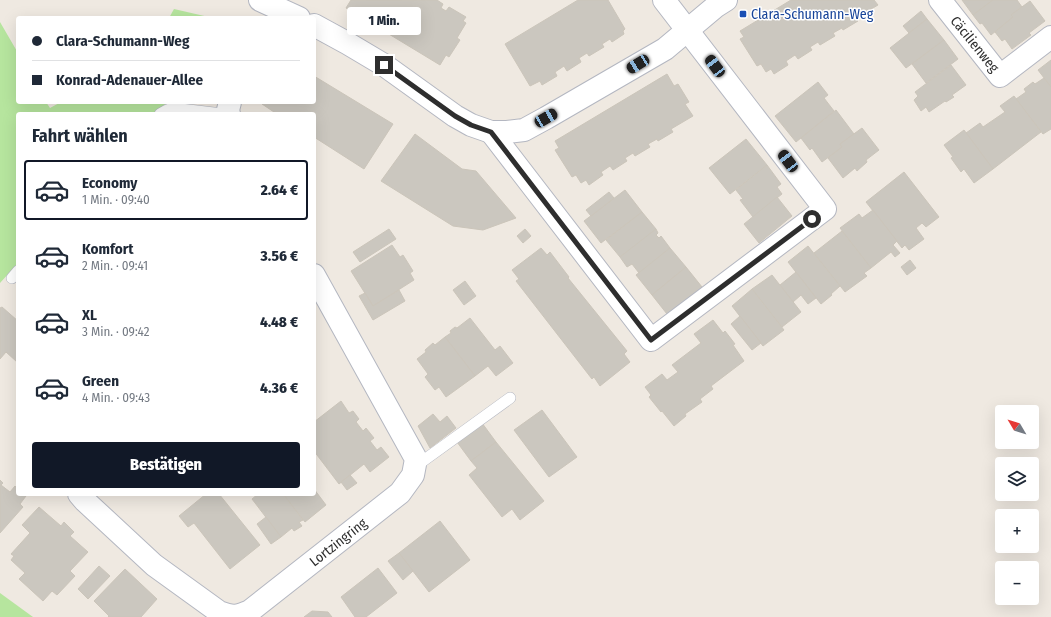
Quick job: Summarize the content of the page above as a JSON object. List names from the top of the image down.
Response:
{
  "streets": {
    "street": ["Cäcilienweg", "Lortzingring"]
  },
  "places": {
    "transit": ["Clara-Schumann-Weg"]
  },
  "north": "top left",
  "page": {
    "bubble": "1 Min.",
    "banner": ["Clara-Schumann-Weg", "Konrad-Adenauer-Allee"],
    "heading": "Fahrt wählen",
    "list": [
      {
        "name": "Economy",
        "note": "1 Min. · 09:40",
        "value": "2.64 €"
      },
      {
        "name": "Komfort",
        "note": "2 Min. · 09:41",
        "value": "3.56 €"
      },
      {
        "name": "XL",
        "note": "3 Min. · 09:42",
        "value": "4.48 €"
      },
      {
        "name": "Green",
        "note": "4 Min. · 09:43",
        "value": "4.36 €"
      }
    ],
    "map_buttons": ["+", "−"],
    "buttons": "Bestätigen"
  }
}
